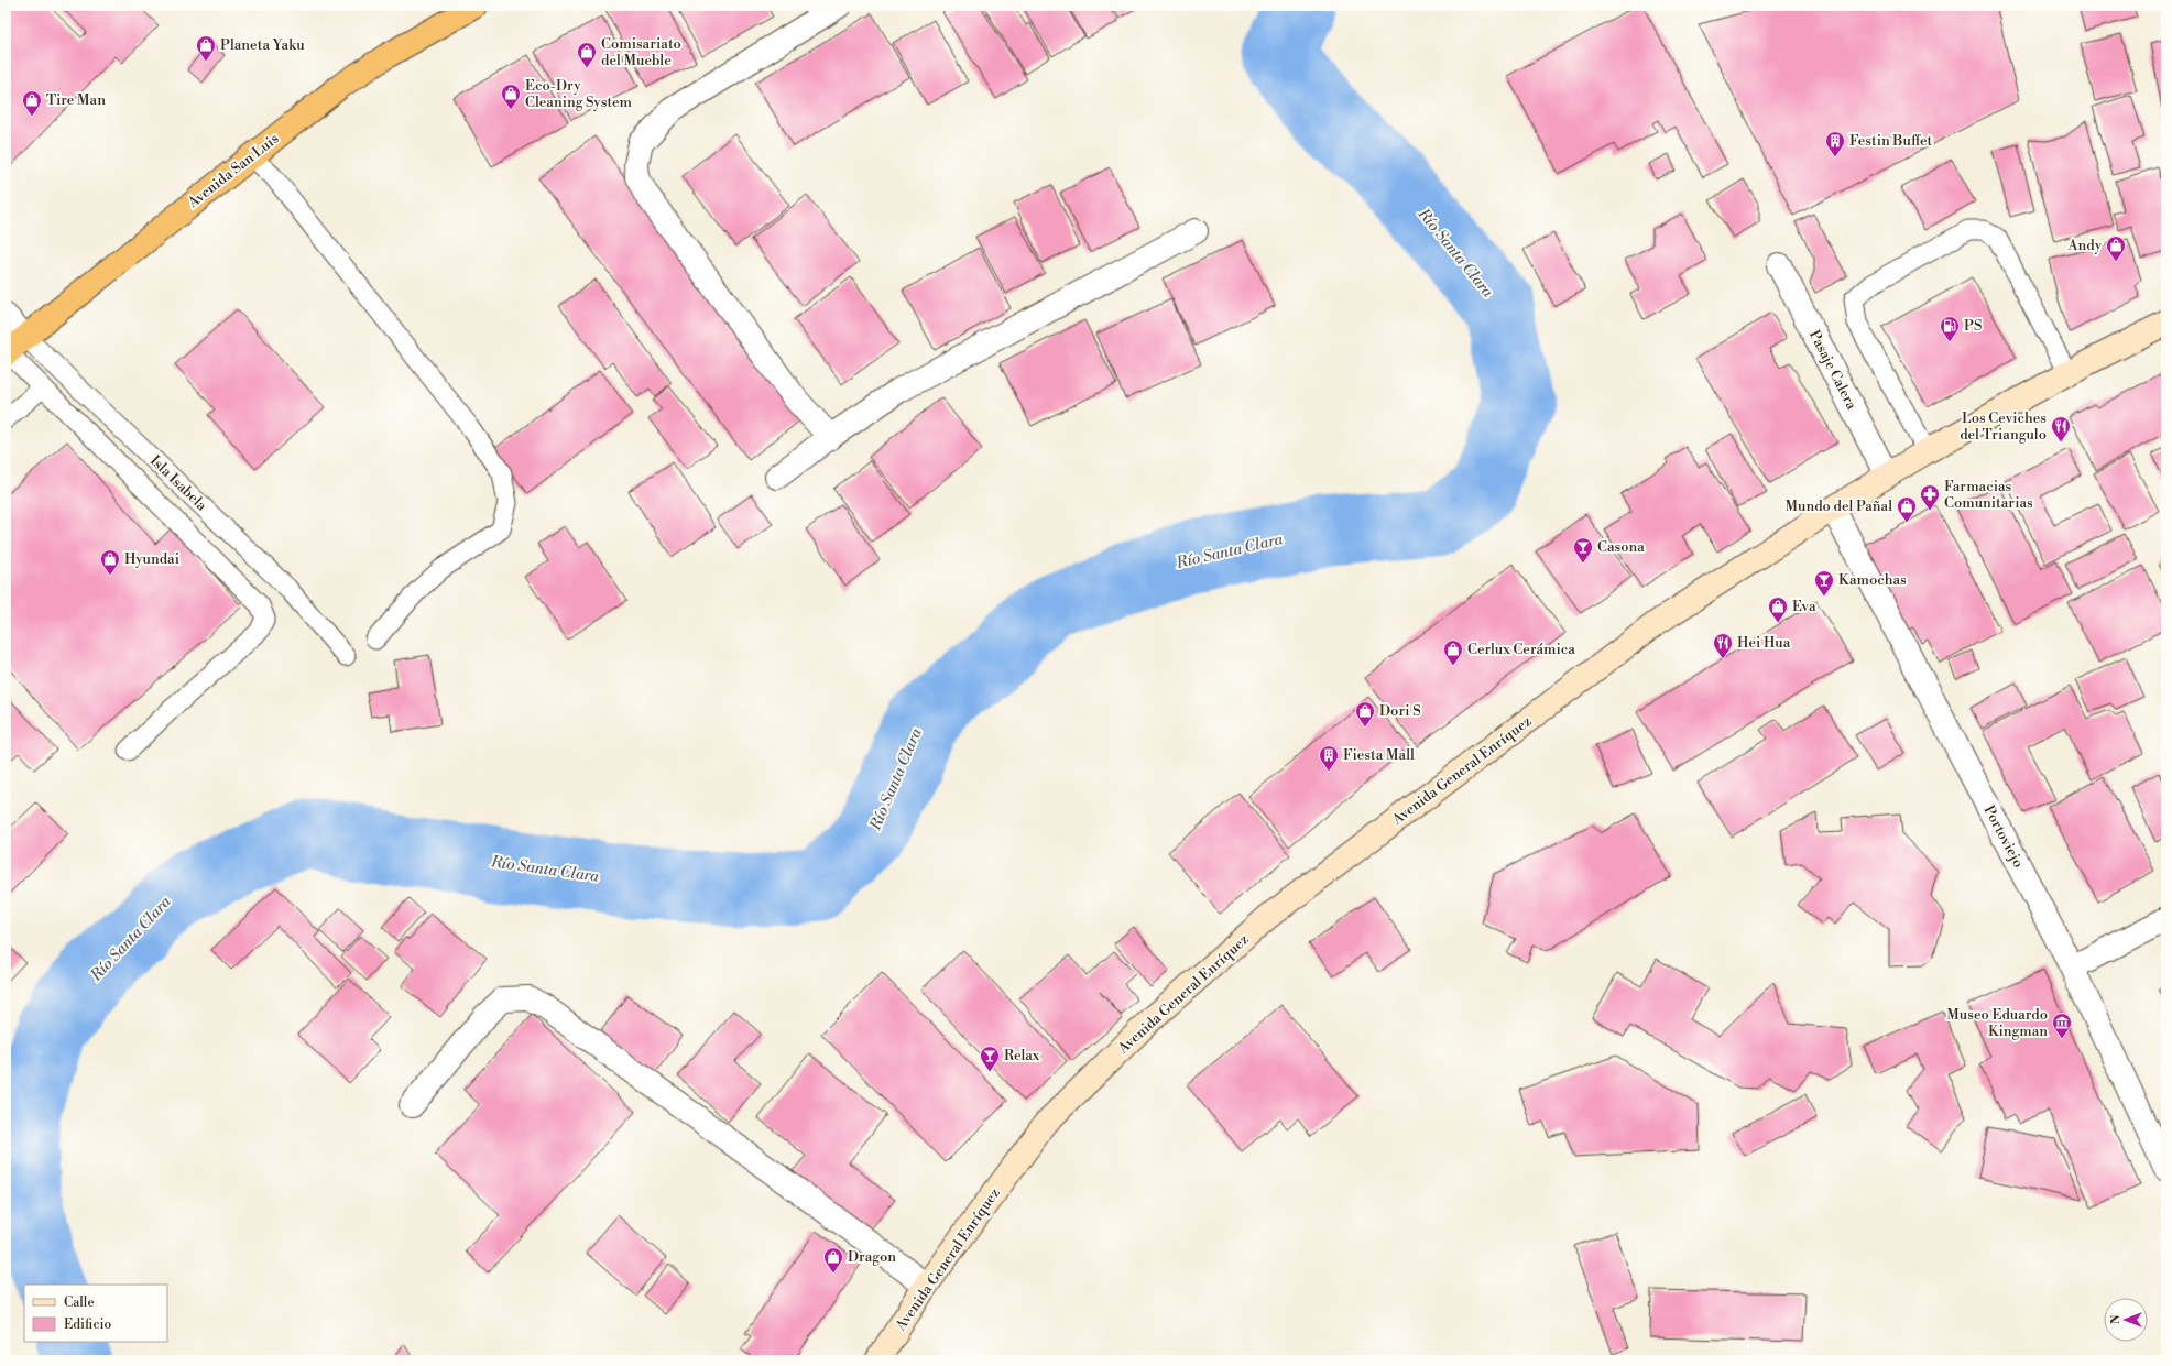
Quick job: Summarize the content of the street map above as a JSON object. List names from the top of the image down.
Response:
{
  "streets": {
    "highway": ["Avenida San Luis"],
    "main road": ["Avenida General Enríquez"],
    "street": ["Pasaje Calera", "Isla Isabela", "Portoviejo"]
  },
  "crossings": [
    ["Avenida San Luis", "Isla Isabela"],
    ["Pasaje Calera", "Avenida General Enríquez"],
    ["Avenida General Enríquez", "Portoviejo"]
  ],
  "water": ["Río Santa Clara"],
  "places": {
    "shop": [
      "Planeta Yaku",
      "Comisariato del Mueble",
      "Eco-Dry Cleaning System",
      "Tire Man",
      "Andy",
      "Mundo del Pañal",
      "Hyundai",
      "Eva",
      "Cerlux Cerámica",
      "Dori S",
      "Dragon"
    ],
    "building": ["Festin Buffet", "Fiesta Mall"],
    "fuel station": ["PS"],
    "restaurant": ["Los Ceviches del Triangulo", "Hei Hua"],
    "pharmacy": ["Farmacias Comunitarias"],
    "bar": ["Casona", "Kamochas", "Relax"],
    "museum": ["Museo Eduardo Kingman"]
  },
  "legend": ["Calle", "Edificio"],
  "north": "left"
}
